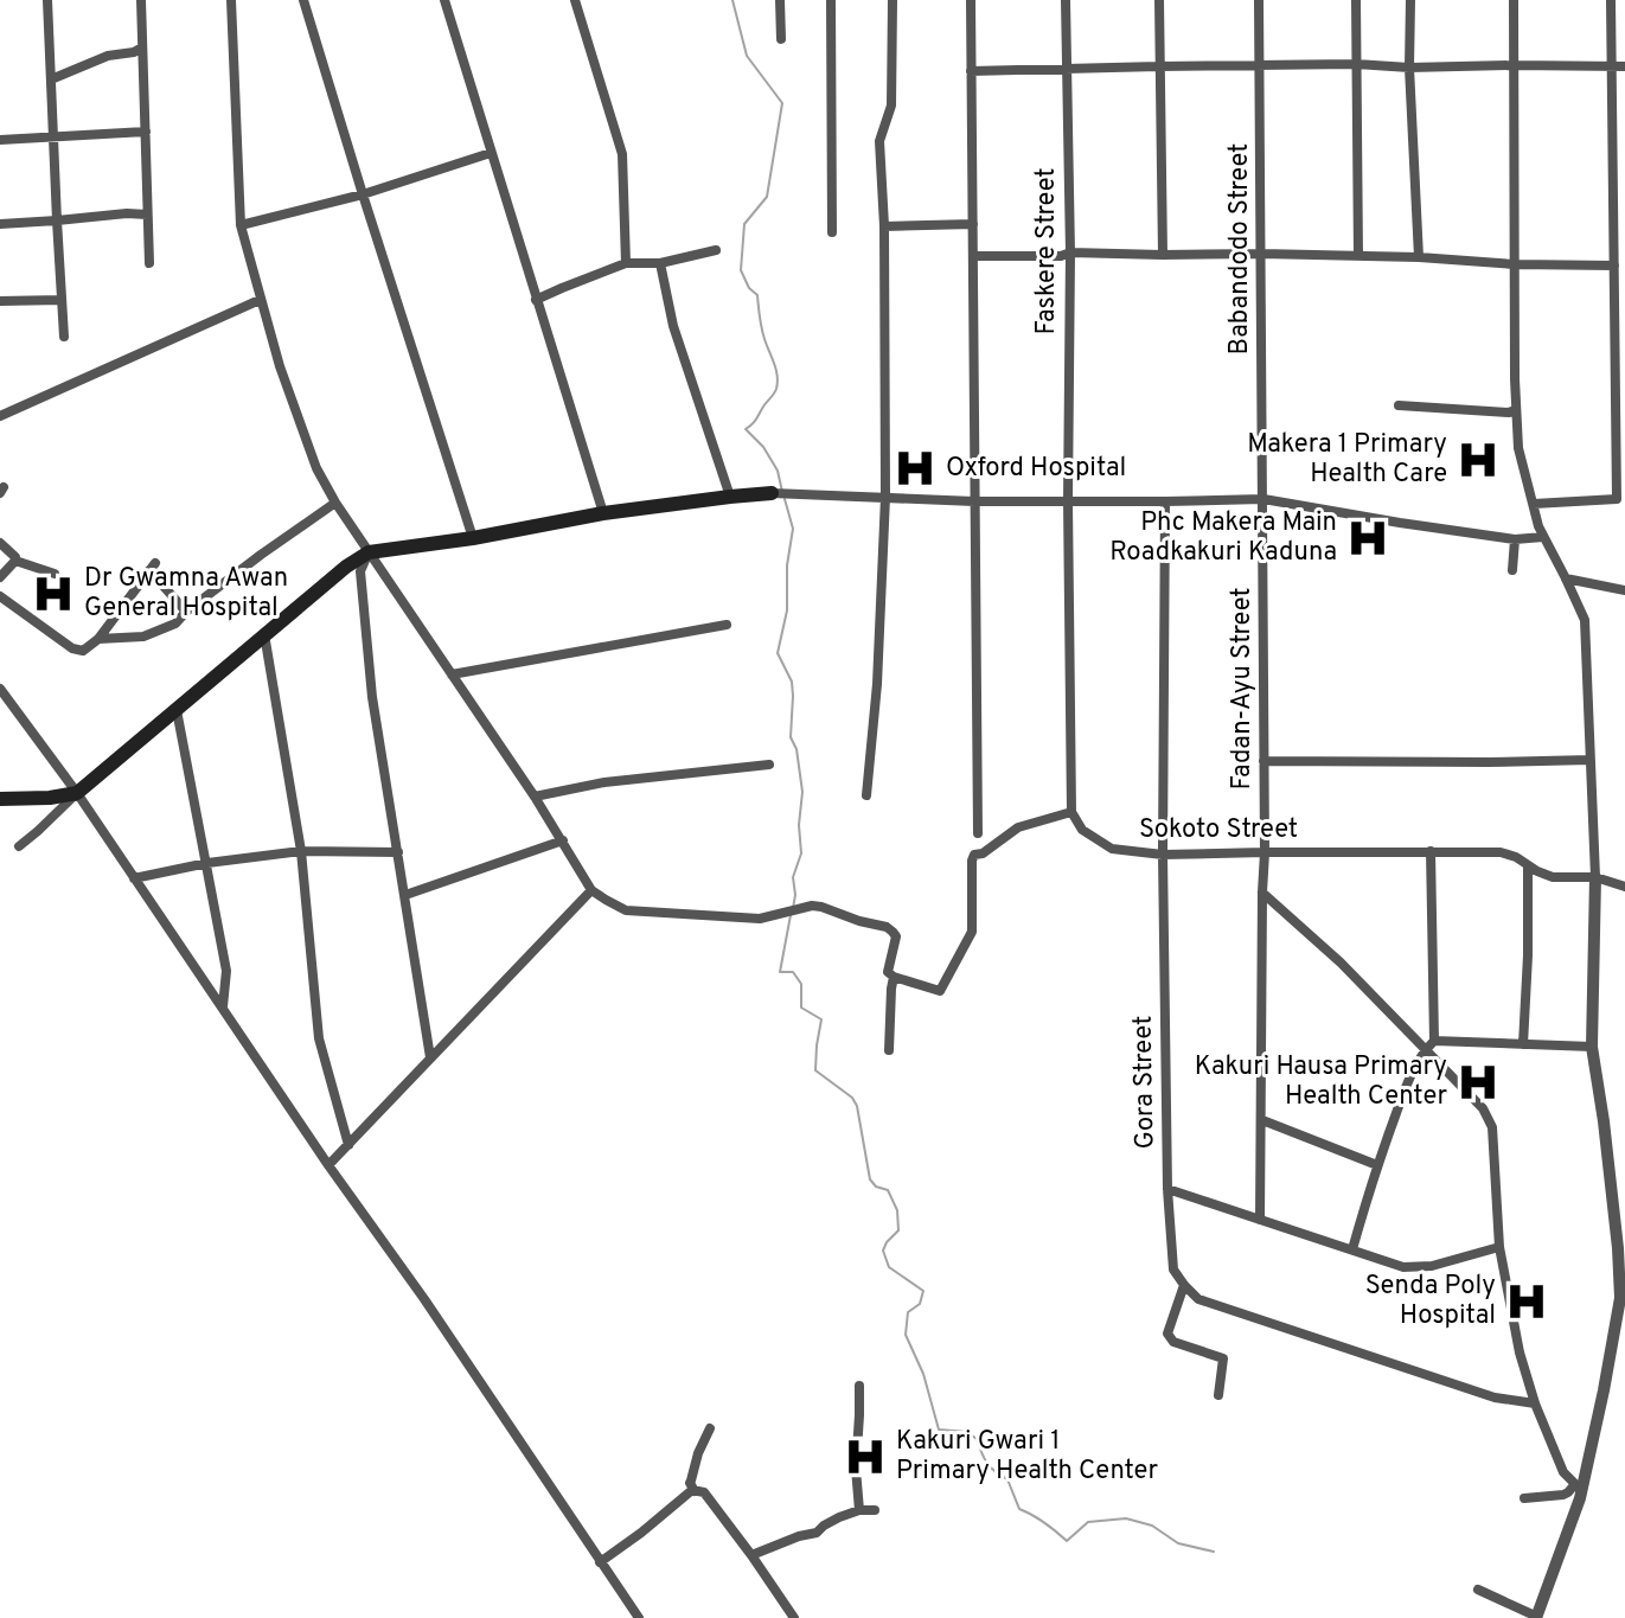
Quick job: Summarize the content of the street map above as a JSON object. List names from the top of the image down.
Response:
{
  "streets": {
    "street": [
      "Babandodo Street",
      "Faskere Street",
      "Fadan-Ayu Street",
      "Sokoto Street",
      "Gora Street"
    ]
  },
  "crossings": [
    ["Babandodo Street", "Fadan-Ayu Street"],
    ["Fadan-Ayu Street", "Sokoto Street"],
    ["Sokoto Street", "Gora Street"]
  ],
  "places": {
    "hospital": [
      "Makera 1 Primary Health Care",
      "Oxford Hospital",
      "Phc Makera Main Roadkakuri Kaduna",
      "Dr Gwamna Awan General Hospital",
      "Kakuri Hausa Primary Health Center",
      "Senda Poly Hospital",
      "Kakuri Gwari 1 Primary Health Center"
    ]
  }
}
